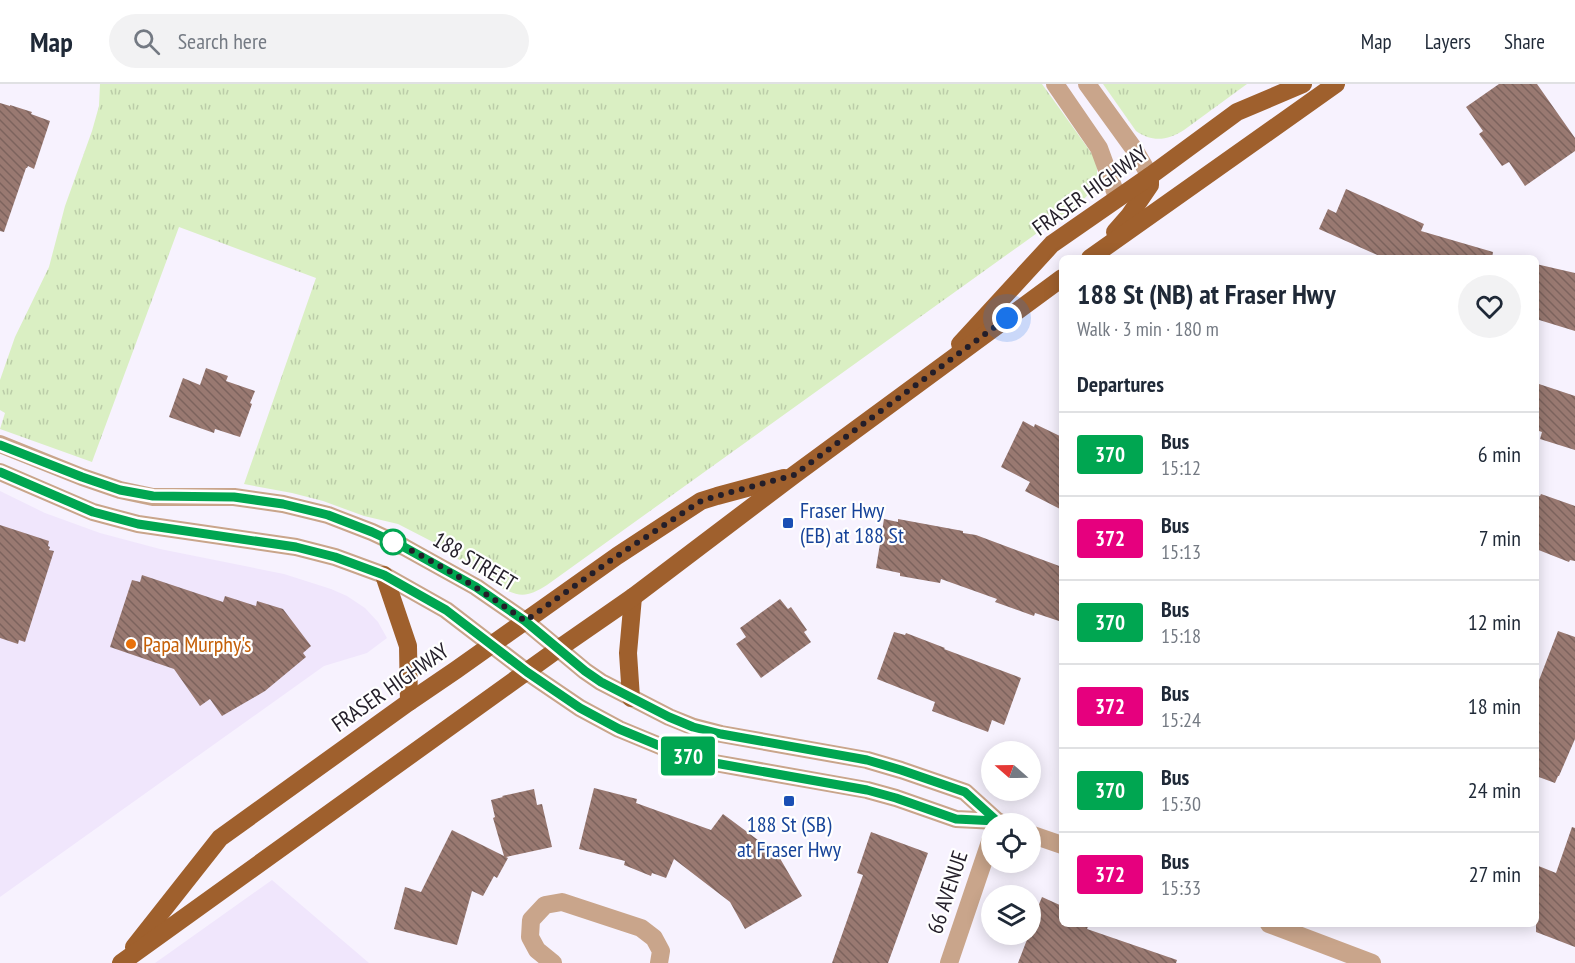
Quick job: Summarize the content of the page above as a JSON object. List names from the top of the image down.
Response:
{
  "streets": {
    "main road": ["FRASER HIGHWAY"],
    "street": ["188 STREET", "66 AVENUE"]
  },
  "crossings": [
    ["FRASER HIGHWAY", "188 STREET"]
  ],
  "places": {
    "transit": ["Fraser Hwy (EB) at 188 St", "188 St (SB) at Fraser Hwy"],
    "other": ["Papa Murphy's"]
  },
  "lines": ["bus line 370"],
  "north": "left",
  "page": {
    "header": "Map",
    "search": "Search here",
    "nav": ["Map", "Layers", "Share"],
    "on_map": "370",
    "heading": [
      ["188 St (NB) at Fraser Hwy", "Walk · 3 min · 180 m"],
      "Departures"
    ],
    "list": [
      {
        "mark": "370",
        "name": "Bus",
        "note": "15:12",
        "value": "6 min"
      },
      {
        "mark": "372",
        "name": "Bus",
        "note": "15:13",
        "value": "7 min"
      },
      {
        "mark": "370",
        "name": "Bus",
        "note": "15:18",
        "value": "12 min"
      },
      {
        "mark": "372",
        "name": "Bus",
        "note": "15:24",
        "value": "18 min"
      },
      {
        "mark": "370",
        "name": "Bus",
        "note": "15:30",
        "value": "24 min"
      },
      {
        "mark": "372",
        "name": "Bus",
        "note": "15:33",
        "value": "27 min"
      }
    ]
  }
}
